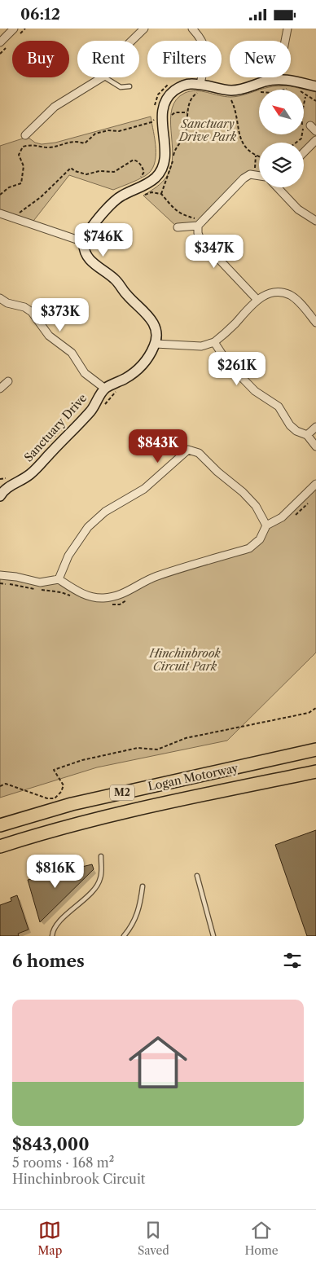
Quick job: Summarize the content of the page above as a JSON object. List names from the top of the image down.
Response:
{
  "streets": {
    "highway": ["Logan Motorway", "M2"],
    "street": ["Sanctuary Drive"]
  },
  "parks": ["Sanctuary Drive Park", "Hinchinbrook Circuit Park"],
  "north": "top left",
  "page": {
    "status": "06:12",
    "chip": [
      "Buy",
      "Rent",
      "Filters",
      "New"
    ],
    "price": [
      "$746K",
      "$347K",
      "$373K",
      "$261K",
      "$843K",
      "$816K"
    ],
    "heading": "6 homes",
    "list": [
      {
        "name": "$843,000",
        "note": "5 rooms · 168 m² · Hinchinbrook Circuit"
      }
    ],
    "tabs": ["Map", "Saved", "Home"]
  }
}
